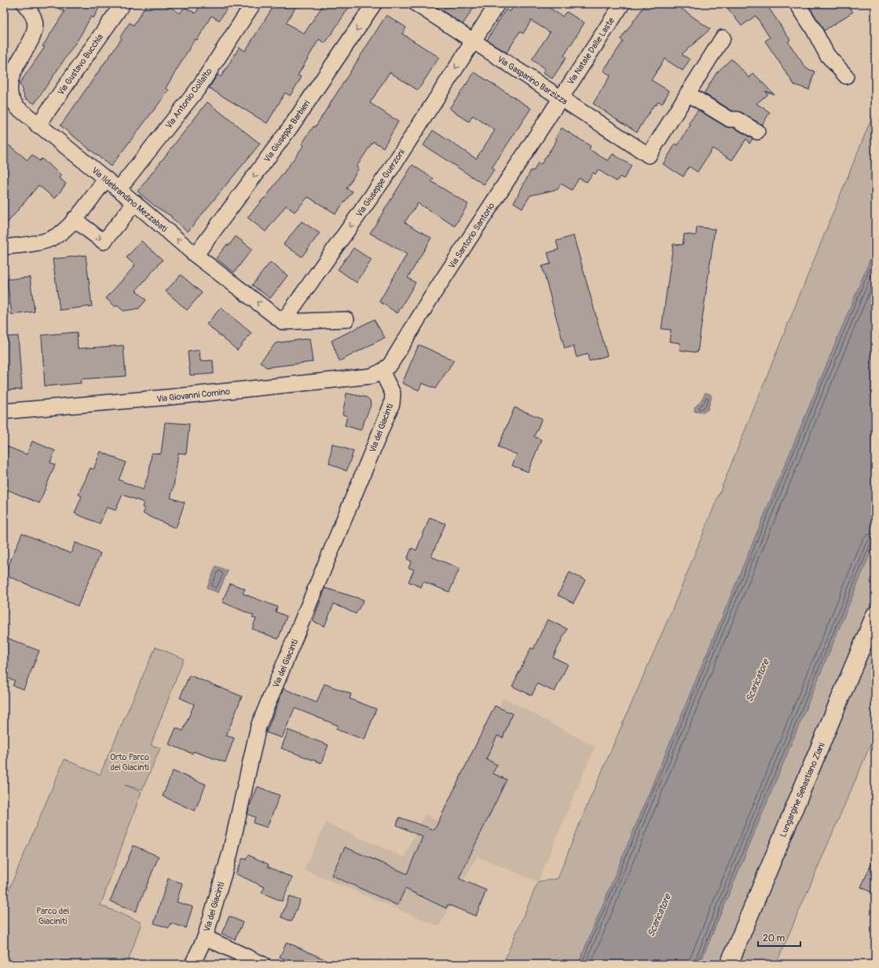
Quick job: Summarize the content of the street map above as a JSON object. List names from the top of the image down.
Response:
{
  "streets": {
    "street": [
      "Via Natale Dalle Laste",
      "Via Gustavo Bucchia",
      "Via Gasparino Barzizza",
      "Via Antonio Collalto",
      "Via Giuseppe Barbieri",
      "Via Giuseppe Guerzoni",
      "Via Ildebrandino Mezzabati",
      "Via Santorio Santorio",
      "Via Giovanni Comino",
      "Via dei Giacinti",
      "Lungargine Sebastiano Ziani"
    ]
  },
  "crossings": [
    ["Via Natale Dalle Laste", "Via Gasparino Barzizza"],
    ["Via Natale Dalle Laste", "Via Santorio Santorio"],
    ["Via Gustavo Bucchia", "Via Ildebrandino Mezzabati"],
    ["Via Gasparino Barzizza", "Via Giuseppe Guerzoni"],
    ["Via Gasparino Barzizza", "Via Santorio Santorio"],
    ["Via Antonio Collalto", "Via Ildebrandino Mezzabati"],
    ["Via Giuseppe Barbieri", "Via Ildebrandino Mezzabati"],
    ["Via Giuseppe Guerzoni", "Via Ildebrandino Mezzabati"],
    ["Via Santorio Santorio", "Via Giovanni Comino"],
    ["Via Santorio Santorio", "Via dei Giacinti"],
    ["Via Giovanni Comino", "Via dei Giacinti"]
  ],
  "one_way": ["Via Giuseppe Barbieri", "Via Giuseppe Guerzoni", "Via Ildebrandino Mezzabati"],
  "water": ["Scaricatore"],
  "parks": ["Orto Parco dei Giacinti", "Parco dei Giaciniti"],
  "scale_bar": "20 m"
}
